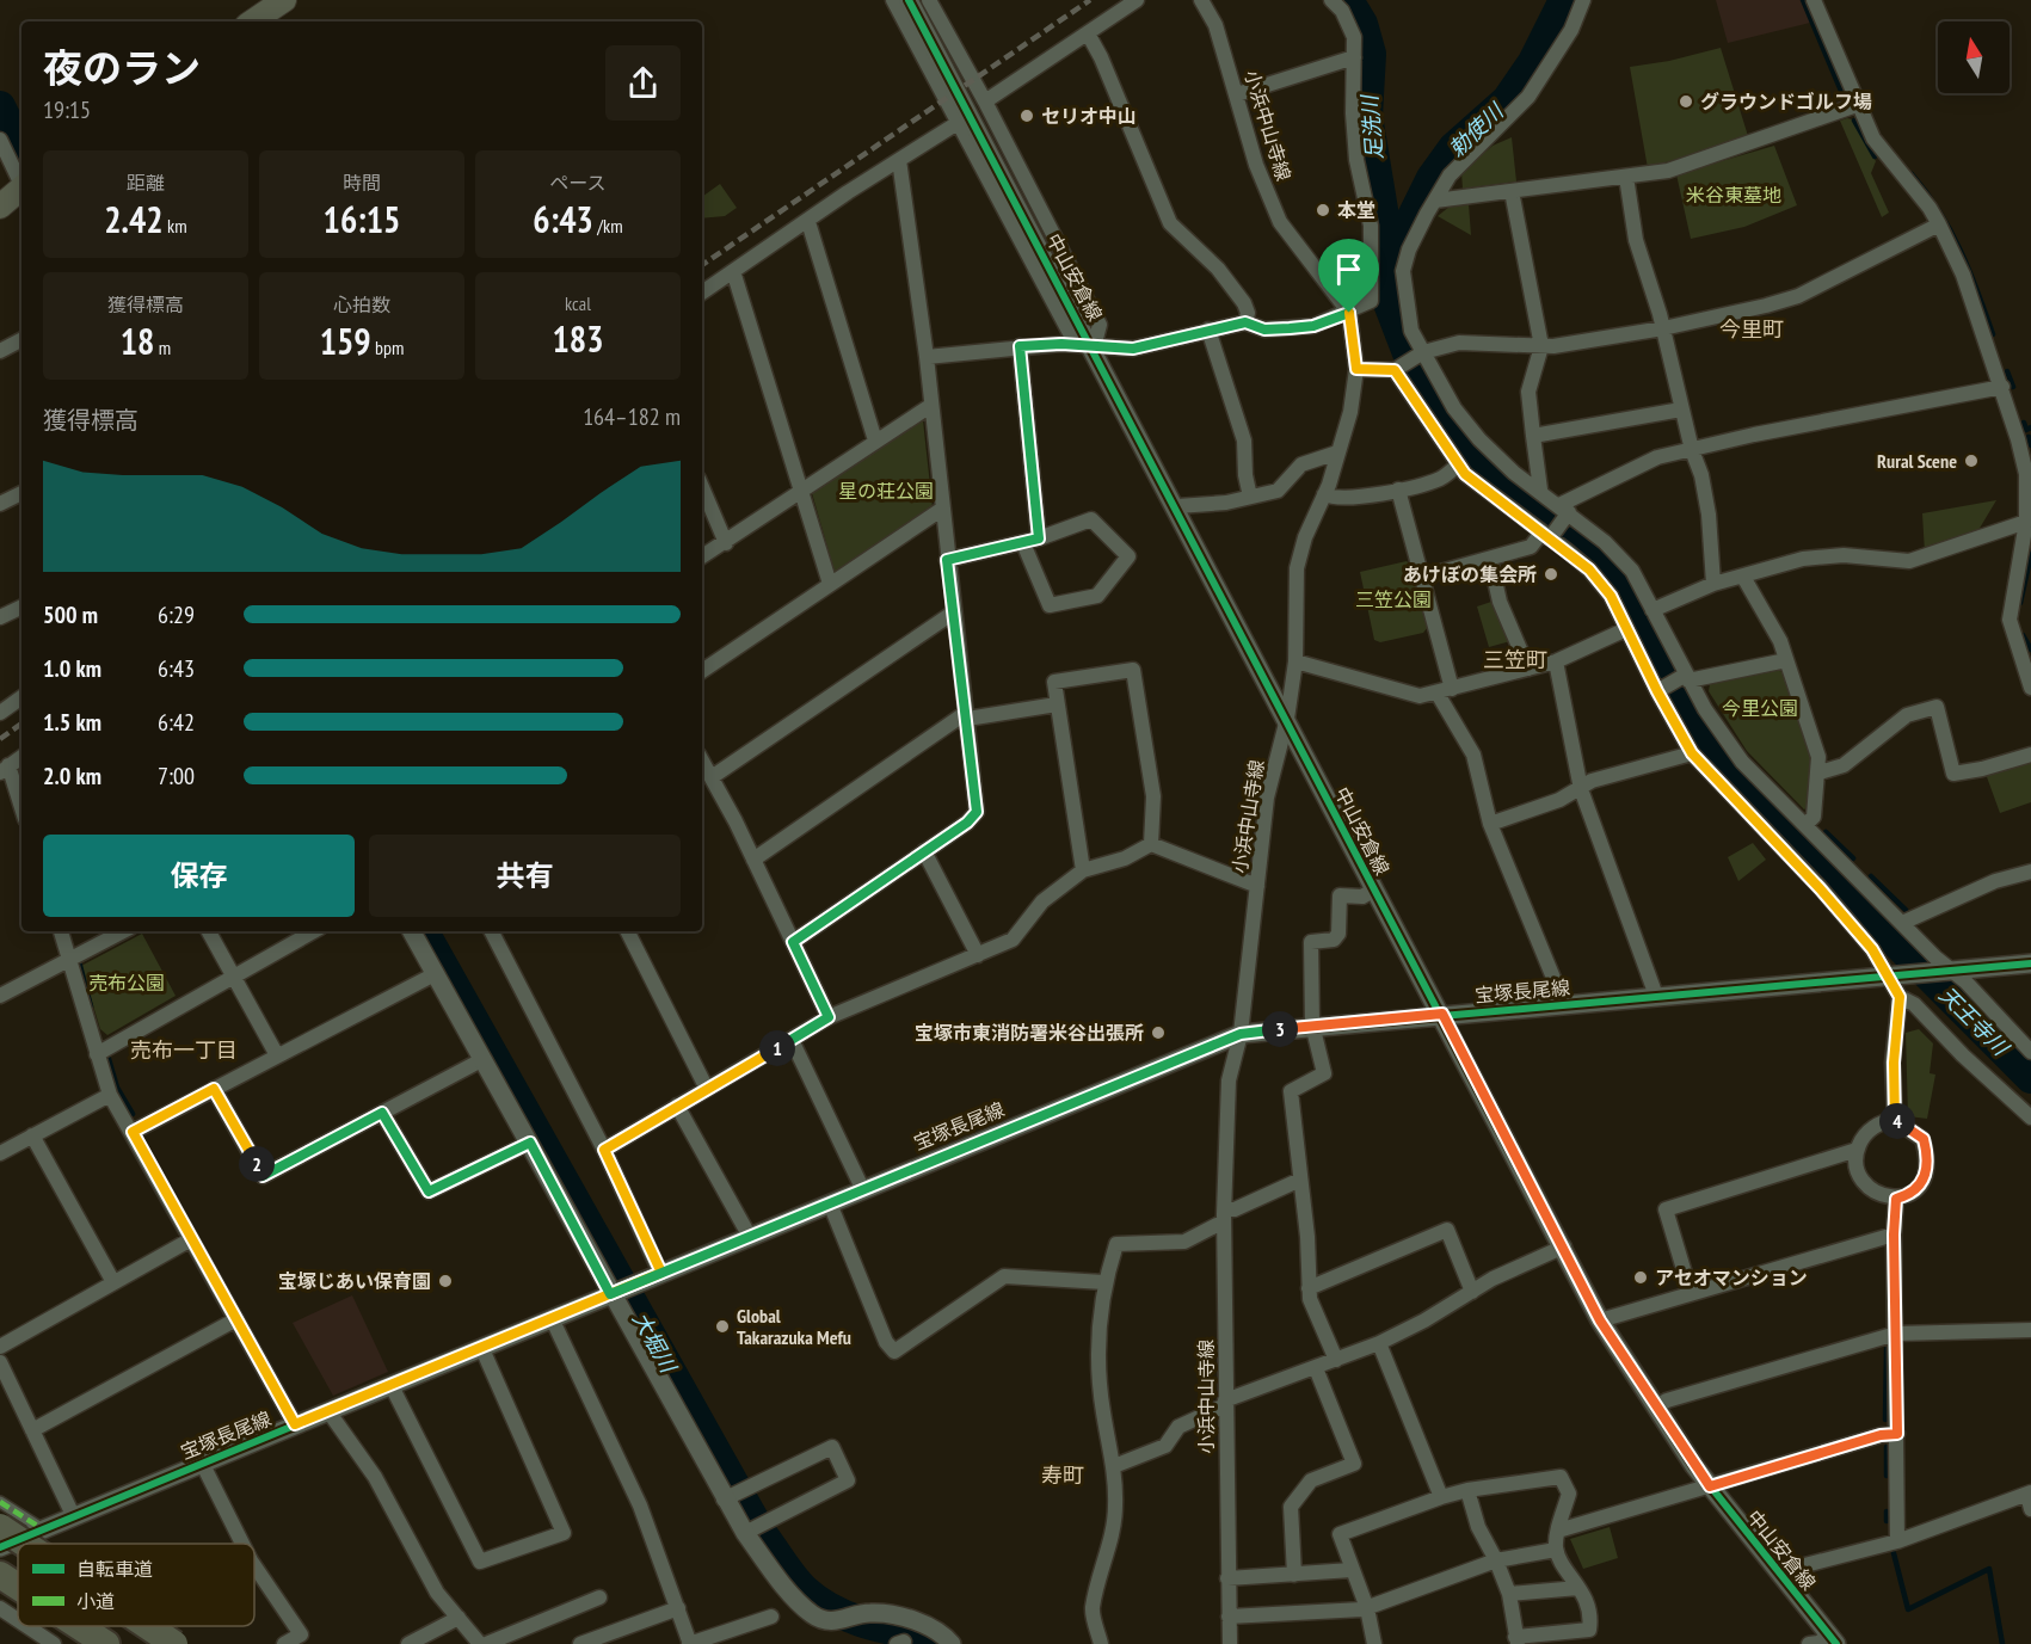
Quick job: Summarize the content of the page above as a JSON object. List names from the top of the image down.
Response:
{
  "streets": {
    "street": ["小浜中山寺線", "中山安倉線", "宝塚長尾線"]
  },
  "crossings": [
    ["小浜中山寺線", "中山安倉線"],
    ["小浜中山寺線", "宝塚長尾線"],
    ["中山安倉線", "宝塚長尾線"]
  ],
  "districts": [
    "今里町",
    "三笠町",
    "売布一丁目",
    "寿町"
  ],
  "water": [
    "足洗川",
    "勅使川",
    "天王寺川",
    "大堀川"
  ],
  "parks": [
    "米谷東墓地",
    "星の荘公園",
    "三笠公園",
    "今里公園",
    "売布公園"
  ],
  "places": [
    "グラウンドゴルフ場",
    "セリオ中山",
    "本堂",
    "Rural Scene",
    "あけぼの集会所",
    "宝塚市東消防署米谷出張所",
    "アセオマンション",
    "宝塚じあい保育園",
    "Global Takarazuka Mefu"
  ],
  "legend": ["自転車道", "小道"],
  "north": "top",
  "page": {
    "heading": ["夜のラン", "19:15"],
    "stats": [
      ["距離", "2.42 km"],
      ["時間", "16:15"],
      ["ペース", "6:43 /km"],
      ["獲得標高", "18 m"],
      ["心拍数", "159 bpm"],
      ["kcal", "183"]
    ],
    "chart": ["獲得標高", "164–182 m"],
    "list": [
      {
        "name": "500 m",
        "note": "6:29"
      },
      {
        "name": "1.0 km",
        "note": "6:43"
      },
      {
        "name": "1.5 km",
        "note": "6:42"
      },
      {
        "name": "2.0 km",
        "note": "7:00"
      }
    ],
    "buttons": ["保存", "共有"],
    "pins": [
      "3",
      "1",
      "4",
      "2"
    ]
  }
}
